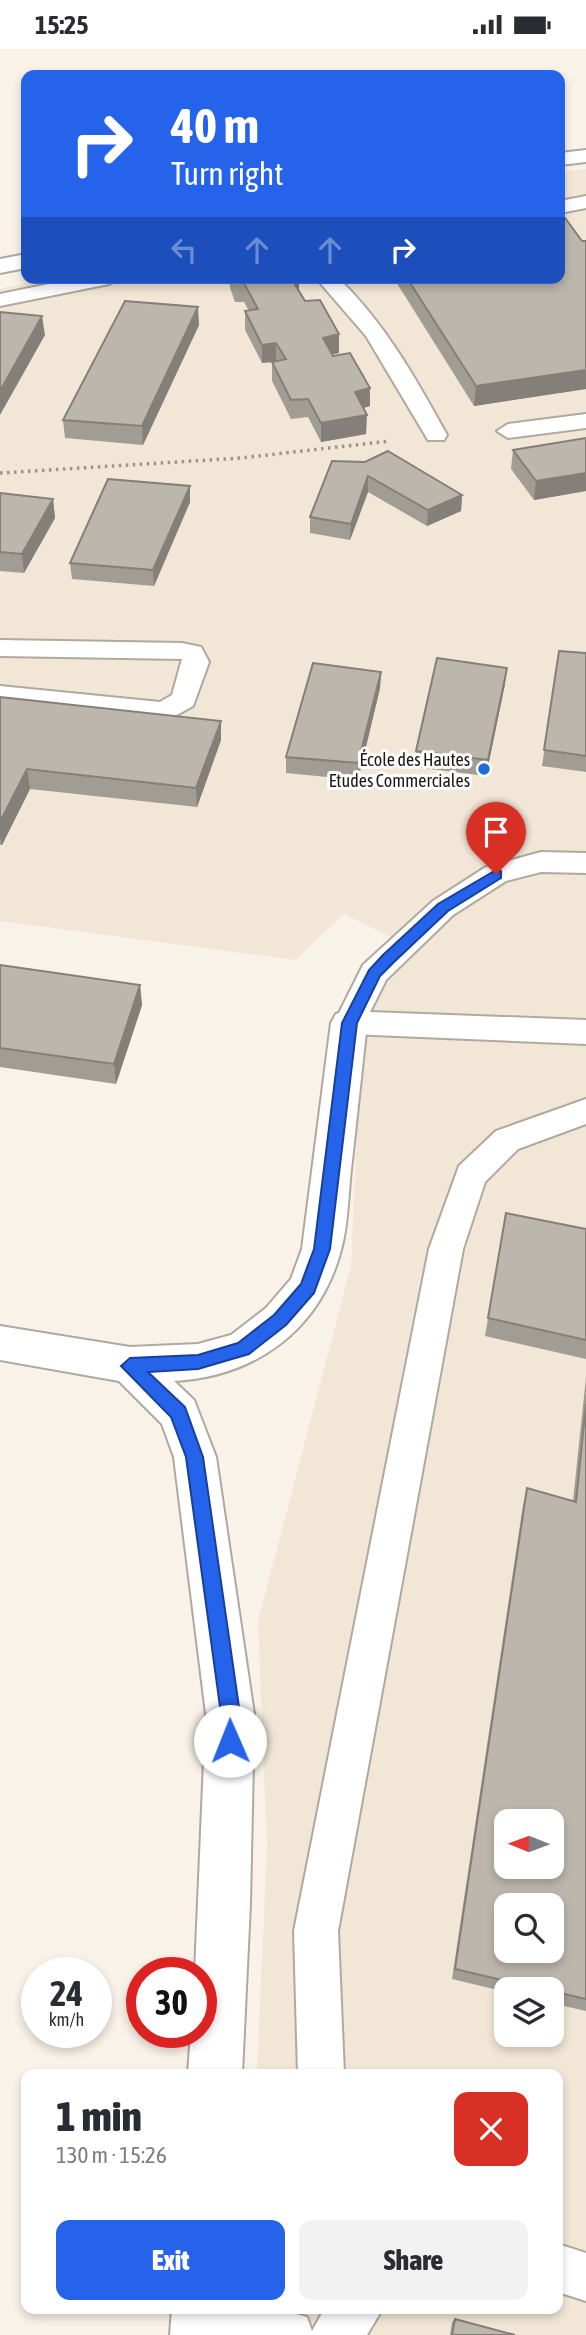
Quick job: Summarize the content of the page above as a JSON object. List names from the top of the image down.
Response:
{
  "places": ["École des Hautes Etudes Commerciales"],
  "north": "left",
  "page": {
    "status": "15:25",
    "turn": ["40 m", "Turn right"],
    "speed": "24 km/h",
    "limit": "30",
    "heading": ["1 min", "130 m · 15:26"],
    "buttons": ["Exit", "Share"]
  }
}
